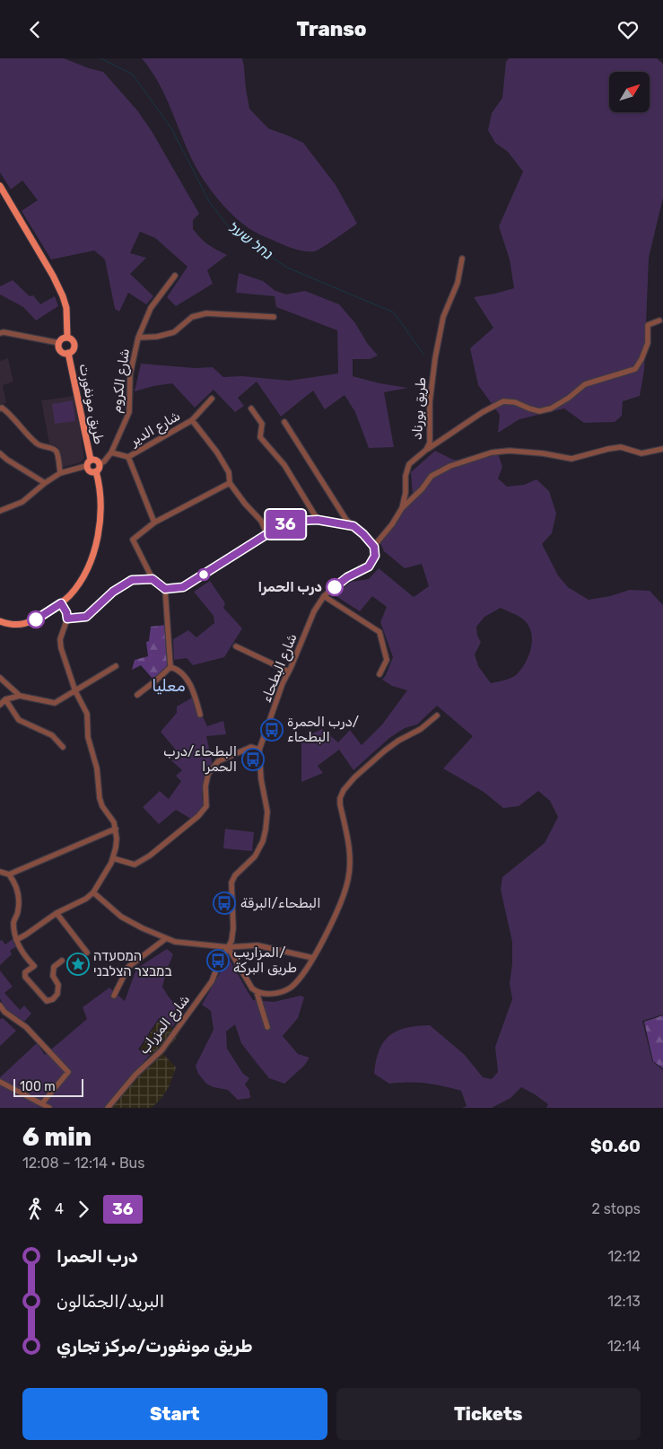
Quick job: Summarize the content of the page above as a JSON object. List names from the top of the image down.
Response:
{
  "streets": {
    "main road": ["طريق مونفورت"],
    "street": [
      "شارع الكروم",
      "طريق بورناد",
      "شارع الدير",
      "شارع البطحاء",
      "شارع المزراب"
    ]
  },
  "crossings": [
    ["شارع الكروم", "طريق مونفورت"],
    ["شارع الكروم", "شارع الدير"],
    ["طريق بورناد", "شارع البطحاء"],
    ["شارع البطحاء", "شارع المزراب"]
  ],
  "districts": ["معليا"],
  "water": ["נחל שעל"],
  "places": {
    "other": ["درب الحمرا"],
    "bus stop": [
      "درب الحمرة/ البطحاء",
      "البطحاء/درب الحمرا",
      "البطحاء/البرقة",
      "المزاريب/ طريق البركة"
    ],
    "place": ["המסעדה במבצר הצלבני"]
  },
  "lines": ["bus line 36"],
  "scale_bar": "100 m",
  "north": "top right",
  "page": {
    "header": "Transo",
    "on_map": "36",
    "scale": "100 m",
    "heading": ["6 min", "12:08 – 12:14 · Bus", "$0.60"],
    "legs": ["4", "36", "2 stops"],
    "list": [
      {
        "name": "درب الحمرا",
        "value": "12:12"
      },
      {
        "name": "البريد/الجمّالون",
        "value": "12:13"
      },
      {
        "name": "طريق مونفورت/مركز تجاري",
        "value": "12:14"
      }
    ],
    "buttons": ["Start", "Tickets"]
  }
}
